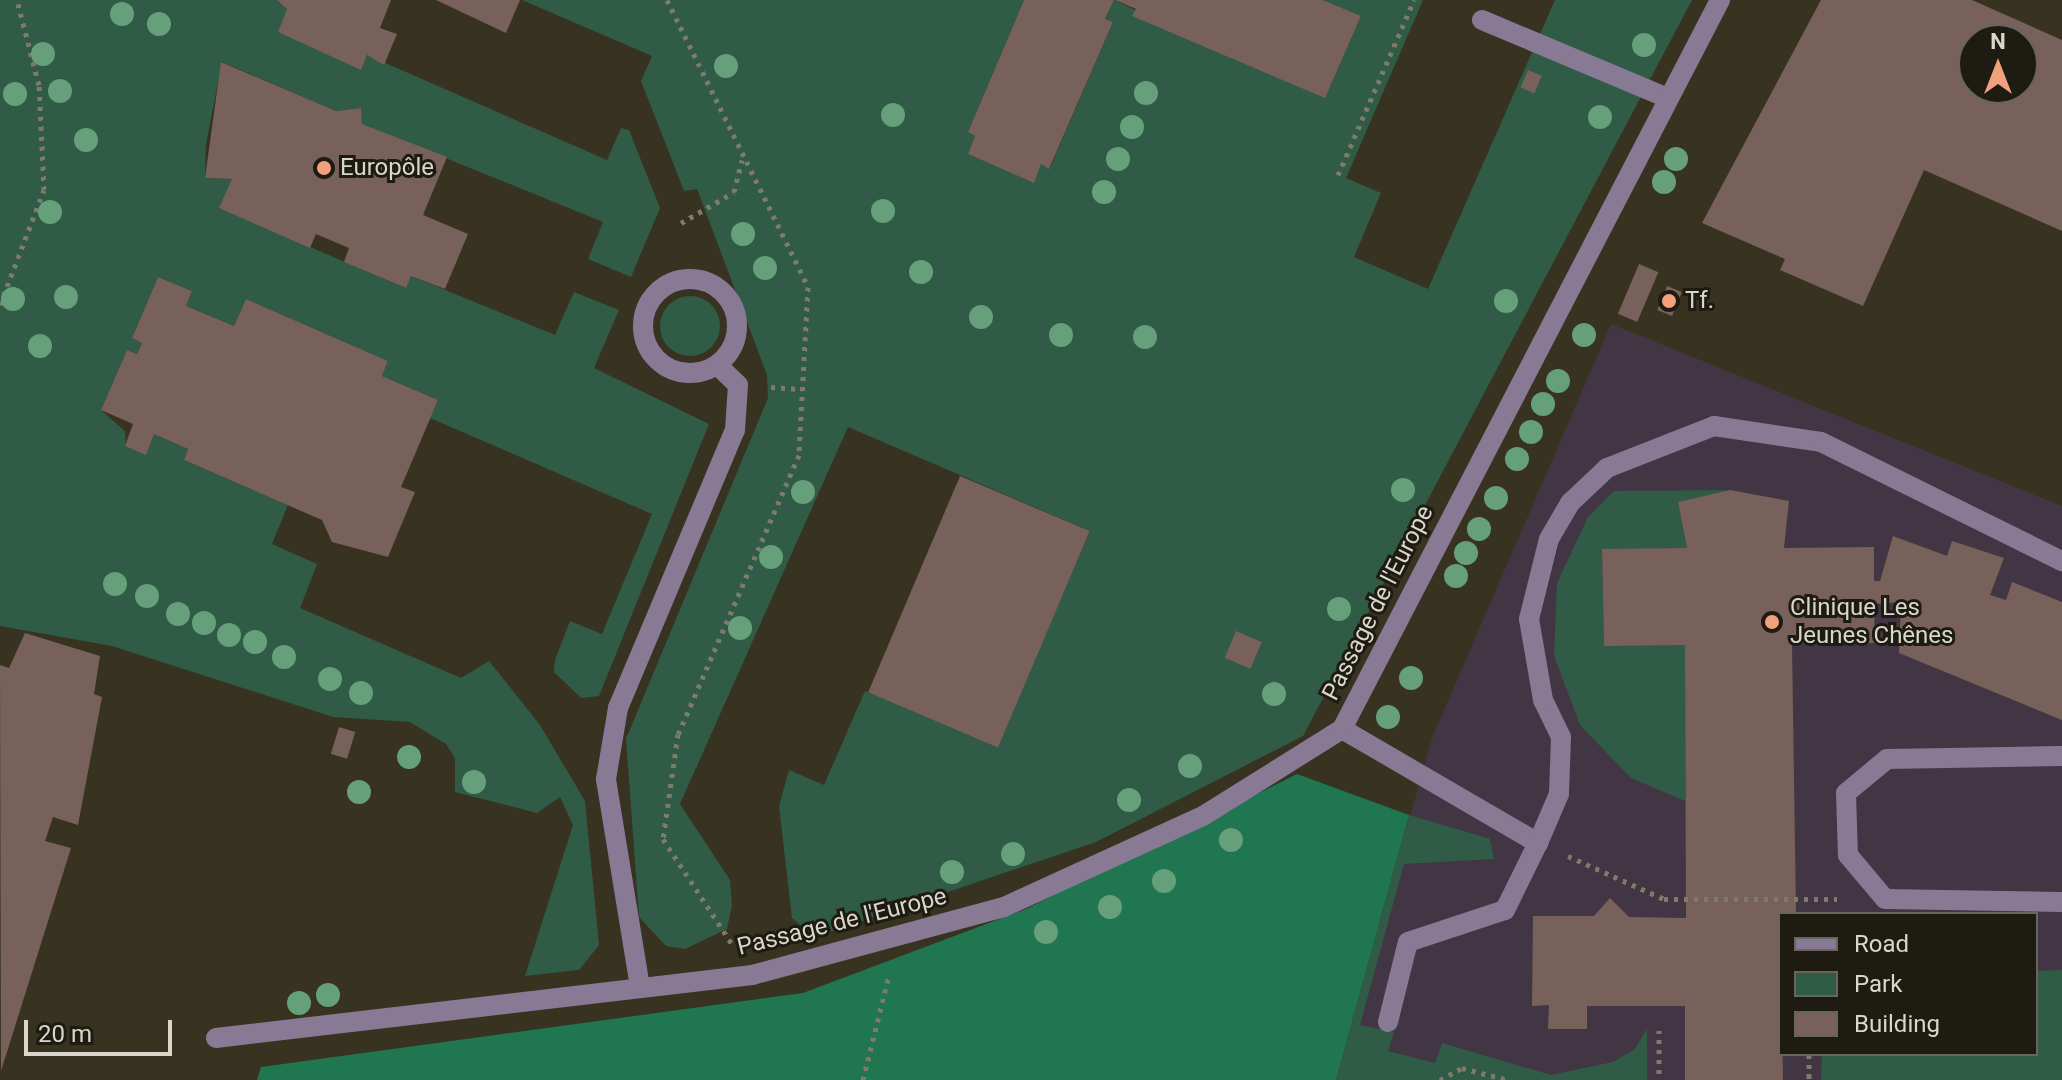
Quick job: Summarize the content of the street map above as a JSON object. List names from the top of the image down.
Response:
{
  "streets": {
    "lane": ["Passage de l'Europe"]
  },
  "places": ["Europôle", "Tf.", "Clinique Les Jeunes Chênes"],
  "legend": ["Road", "Park", "Building"],
  "scale_bar": "20 m",
  "north": "top"
}
